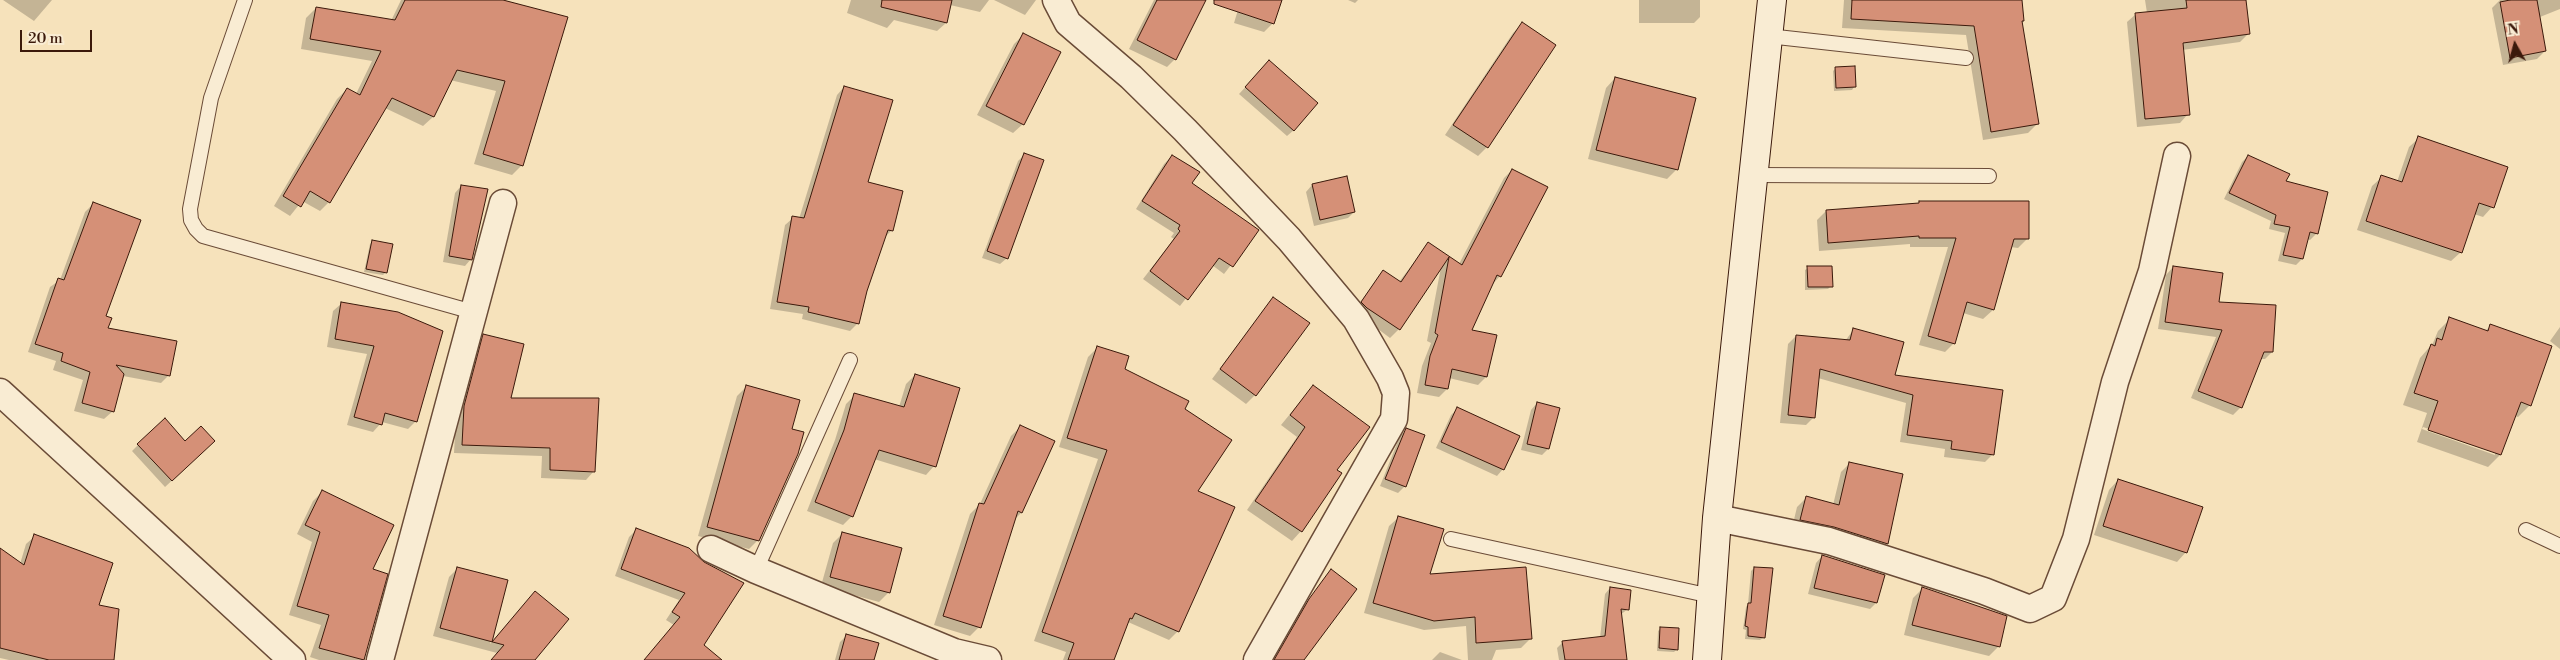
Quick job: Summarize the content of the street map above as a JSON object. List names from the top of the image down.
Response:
{
  "scale_bar": "20 m",
  "north": "top"
}
